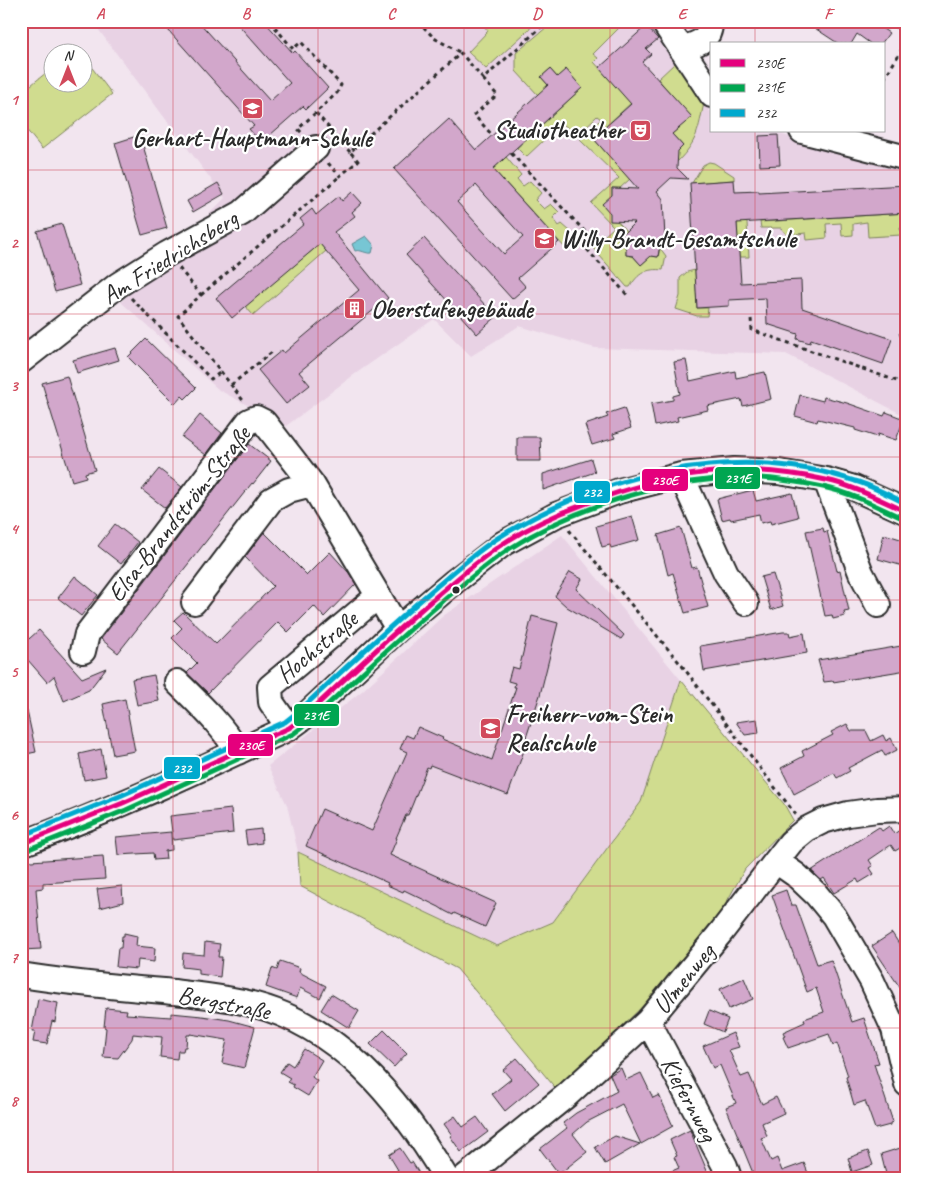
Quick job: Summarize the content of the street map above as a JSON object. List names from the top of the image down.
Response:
{
  "streets": {
    "street": [
      "Am Friedrichsberg",
      "Elsa-Brandström-Straße",
      "Hochstraße",
      "Ulmenweg",
      "Bergstraße",
      "Kiefernweg"
    ]
  },
  "crossings": [
    ["Elsa-Brandström-Straße", "Hochstraße"],
    ["Ulmenweg", "Kiefernweg"]
  ],
  "places": {
    "school or university": ["Gerhart-Hauptmann-Schule", "Willy-Brandt-Gesamtschule", "Freiherr-vom-Stein Realschule"],
    "theatre": ["Studiotheather"],
    "building": ["Oberstufengebäude"]
  },
  "lines": ["transit line 232", "transit line 230E", "transit line 231E"],
  "legend": ["230E", "231E", "232"],
  "north": "top",
  "grid": {
    "columns": [
      "A",
      "B",
      "C",
      "D",
      "E",
      "F"
    ],
    "rows": [
      "1",
      "2",
      "3",
      "4",
      "5",
      "6",
      "7",
      "8"
    ]
  }
}
